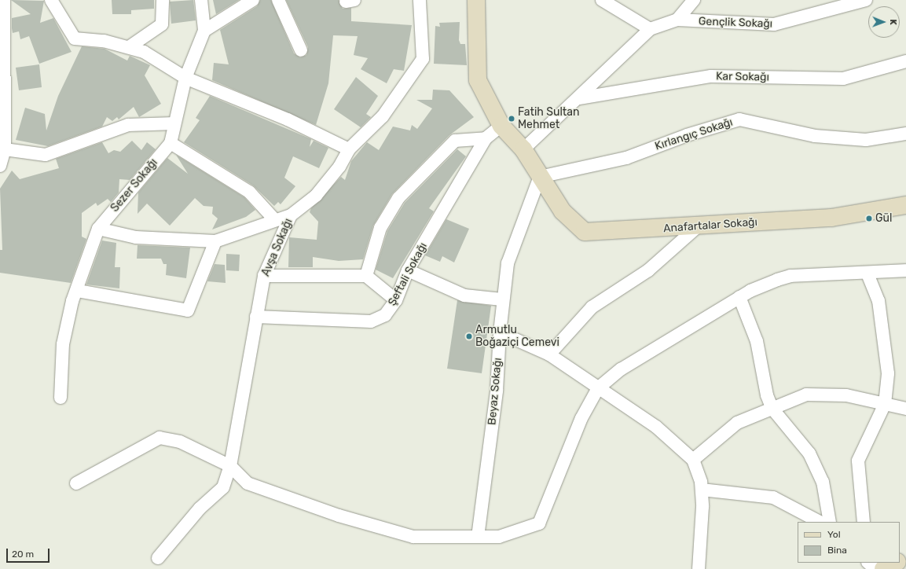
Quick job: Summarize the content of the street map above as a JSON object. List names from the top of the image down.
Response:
{
  "streets": {
    "main road": ["Anafartalar Sokağı"],
    "street": [
      "Gençlik Sokağı",
      "Kar Sokağı",
      "Kırlangıç Sokağı",
      "Sezer Sokağı",
      "Avşa Sokağı",
      "Şeftali Sokağı",
      "Beyaz Sokağı"
    ]
  },
  "crossings": [
    ["Kırlangıç Sokağı", "Anafartalar Sokağı"],
    ["Kırlangıç Sokağı", "Beyaz Sokağı"],
    ["Anafartalar Sokağı", "Şeftali Sokağı"],
    ["Anafartalar Sokağı", "Beyaz Sokağı"],
    ["Avşa Sokağı", "Şeftali Sokağı"]
  ],
  "places": ["Fatih Sultan Mehmet", "Gül", "Armutlu Boğaziçi Cemevi"],
  "legend": ["Yol", "Bina"],
  "scale_bar": "20 m",
  "north": "right"
}
